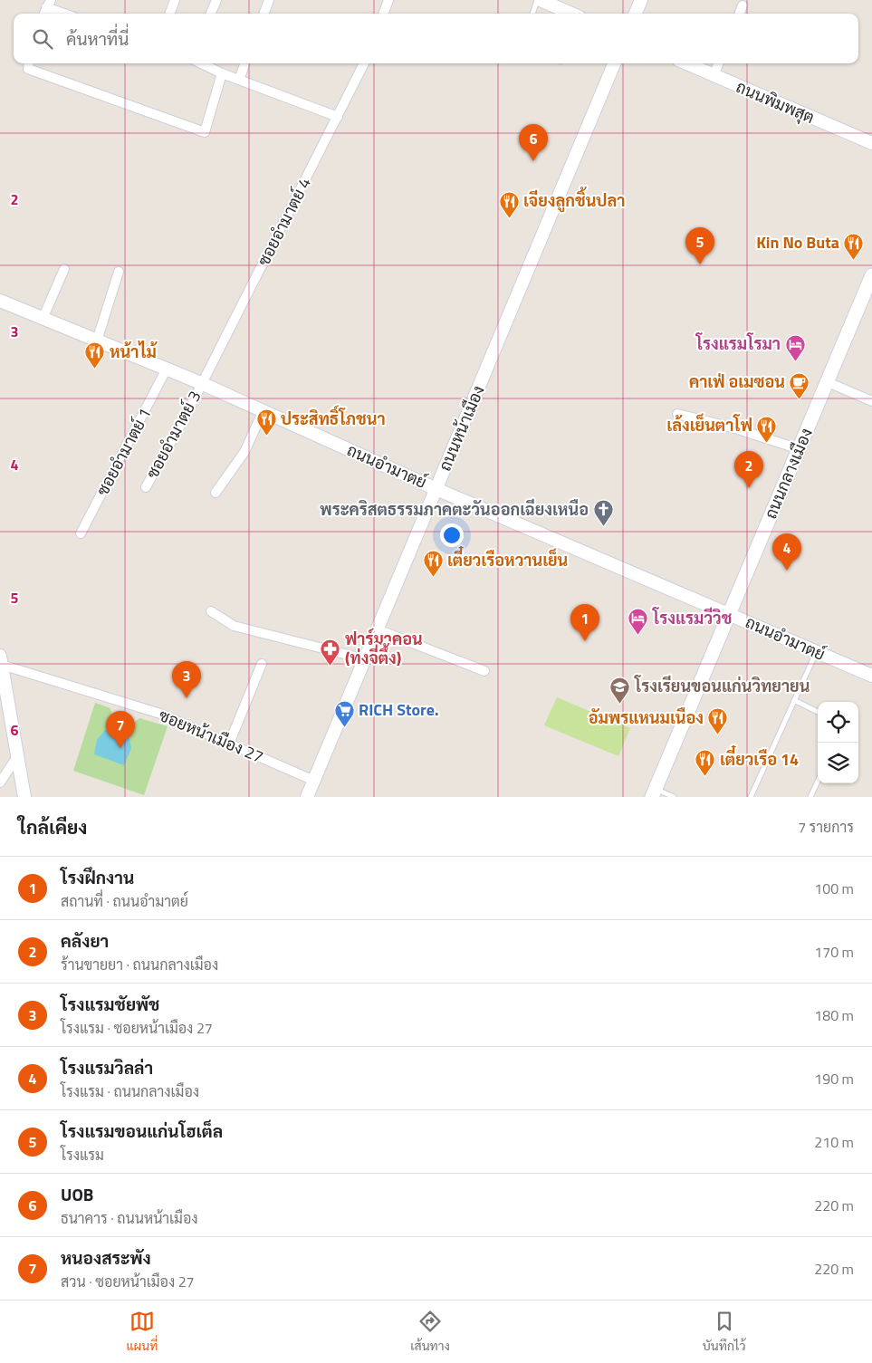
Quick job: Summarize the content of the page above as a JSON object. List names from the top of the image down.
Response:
{
  "streets": {
    "main road": ["ถนนกลางเมือง"],
    "street": [
      "ถนนพิมพสุต",
      "ซอยอำมาตย์ 4",
      "ถนนหน้าเมือง",
      "ซอยอำมาตย์ 3",
      "ซอยอำมาตย์ 1",
      "ถนนอำมาตย์",
      "ซอยหน้าเมือง 27"
    ]
  },
  "crossings": [
    ["ซอยอำมาตย์ 4", "ซอยอำมาตย์ 3"],
    ["ซอยอำมาตย์ 4", "ถนนอำมาตย์"],
    ["ถนนหน้าเมือง", "ถนนอำมาตย์"],
    ["ถนนหน้าเมือง", "ซอยหน้าเมือง 27"],
    ["ซอยอำมาตย์ 3", "ถนนอำมาตย์"],
    ["ซอยอำมาตย์ 1", "ถนนอำมาตย์"],
    ["ถนนอำมาตย์", "ถนนกลางเมือง"]
  ],
  "places": {
    "restaurant": [
      "เจียงลูกชิ้นปลา",
      "Kin No Buta",
      "หน้าไม้",
      "ประสิทธิ์โภชนา",
      "เล้งเย็นตาโฟ",
      "เตี๋ยวเรือหวานเย็น",
      "อัมพรแหนมเนือง",
      "เตี๋ยวเรือ 14"
    ],
    "hotel": ["โรงแรมโรมา", "โรงแรมวีวิช"],
    "cafe": ["คาเฟ่ อเมซอน"],
    "church": ["พระคริสตธรรมภาคตะวันออกเฉียงเหนือ"],
    "pharmacy": ["ฟาร์มาคอน (ท่งจี่ตึ้ง)"],
    "school or university": ["โรงเรียนขอนแก่นวิทยายน"],
    "supermarket": ["RICH Store."]
  },
  "page": {
    "search": "ค้นหาที่นี่",
    "pins": [
      "6",
      "5",
      "2",
      "4",
      "1",
      "3",
      "7"
    ],
    "heading": ["ใกล้เคียง", "7 รายการ"],
    "list": [
      {
        "mark": "1",
        "name": "โรงฝึกงาน",
        "note": "สถานที่ · ถนนอำมาตย์",
        "value": "100 m"
      },
      {
        "mark": "2",
        "name": "คลังยา",
        "note": "ร้านขายยา · ถนนกลางเมือง",
        "value": "170 m"
      },
      {
        "mark": "3",
        "name": "โรงแรมชัยพัช",
        "note": "โรงแรม · ซอยหน้าเมือง 27",
        "value": "180 m"
      },
      {
        "mark": "4",
        "name": "โรงแรมวิลล่า",
        "note": "โรงแรม · ถนนกลางเมือง",
        "value": "190 m"
      },
      {
        "mark": "5",
        "name": "โรงแรมขอนแก่นโฮเต็ล",
        "note": "โรงแรม",
        "value": "210 m"
      },
      {
        "mark": "6",
        "name": "UOB",
        "note": "ธนาคาร · ถนนหน้าเมือง",
        "value": "220 m"
      },
      {
        "mark": "7",
        "name": "หนองสระพัง",
        "note": "สวน · ซอยหน้าเมือง 27",
        "value": "220 m"
      }
    ],
    "nav": ["แผนที่", "เส้นทาง", "บันทึกไว้"]
  },
  "grid": {
    "rows": [
      "2",
      "3",
      "4",
      "5",
      "6"
    ]
  }
}
